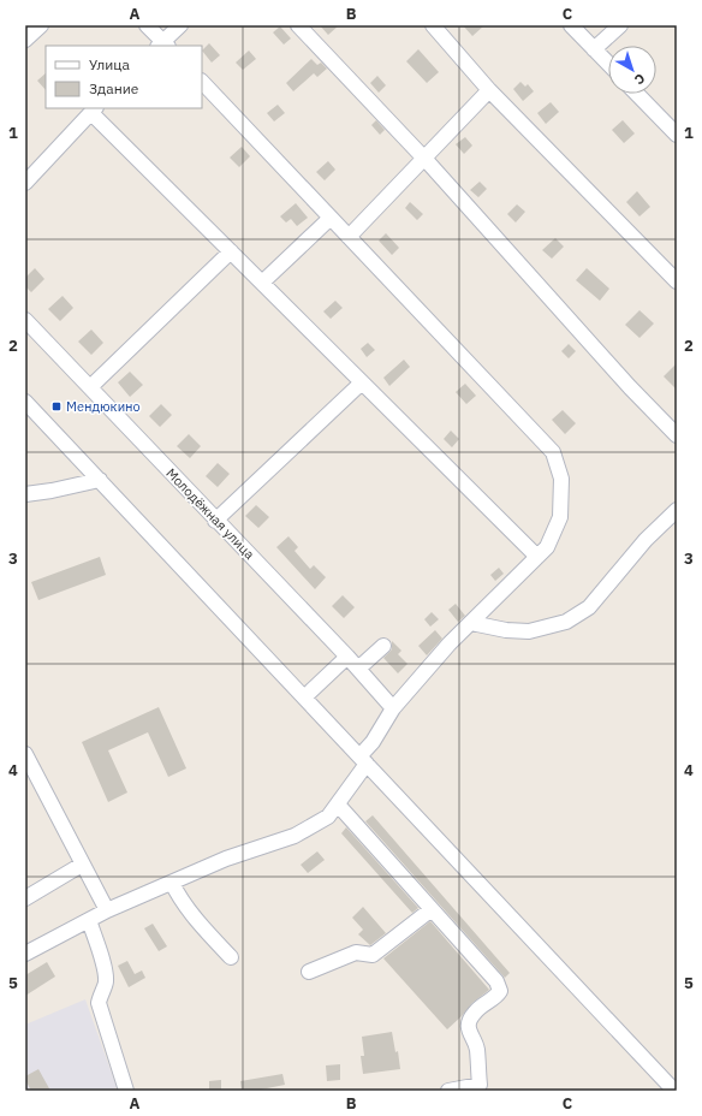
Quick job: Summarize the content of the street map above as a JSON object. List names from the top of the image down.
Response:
{
  "streets": {
    "street": ["Молодёжная улица"]
  },
  "places": {
    "transit": ["Мендюкино"]
  },
  "legend": ["Улица", "Здание"],
  "north": "bottom right",
  "grid": {
    "columns": ["A", "B", "C"],
    "rows": [
      "1",
      "2",
      "3",
      "4",
      "5"
    ]
  }
}
